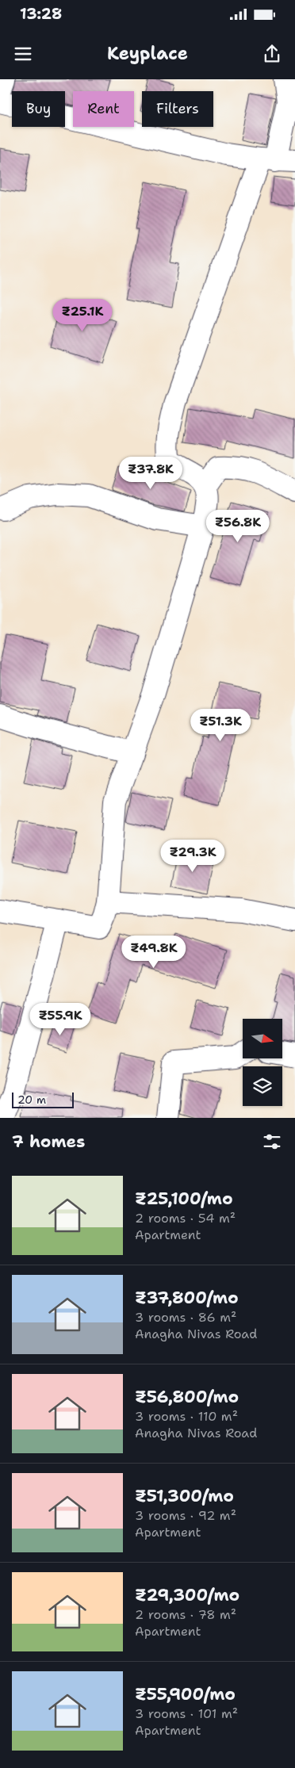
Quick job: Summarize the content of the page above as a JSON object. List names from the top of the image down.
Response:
{
  "scale_bar": "20 m",
  "north": "right",
  "page": {
    "status": "13:28",
    "header": "Keyplace",
    "chip": ["Buy", "Rent", "Filters"],
    "price": [
      "₹25.1K",
      "₹37.8K",
      "₹56.8K",
      "₹51.3K",
      "₹29.3K",
      "₹49.8K",
      "₹55.9K"
    ],
    "scale": "20 m",
    "heading": "7 homes",
    "list": [
      {
        "name": "₹25,100/mo",
        "note": "2 rooms · 54 m² · Apartment"
      },
      {
        "name": "₹37,800/mo",
        "note": "3 rooms · 86 m² · Anagha Nivas Road"
      },
      {
        "name": "₹56,800/mo",
        "note": "3 rooms · 110 m² · Anagha Nivas Road"
      },
      {
        "name": "₹51,300/mo",
        "note": "3 rooms · 92 m² · Apartment"
      },
      {
        "name": "₹29,300/mo",
        "note": "2 rooms · 78 m² · Apartment"
      },
      {
        "name": "₹55,900/mo",
        "note": "3 rooms · 101 m² · Apartment"
      }
    ]
  }
}
